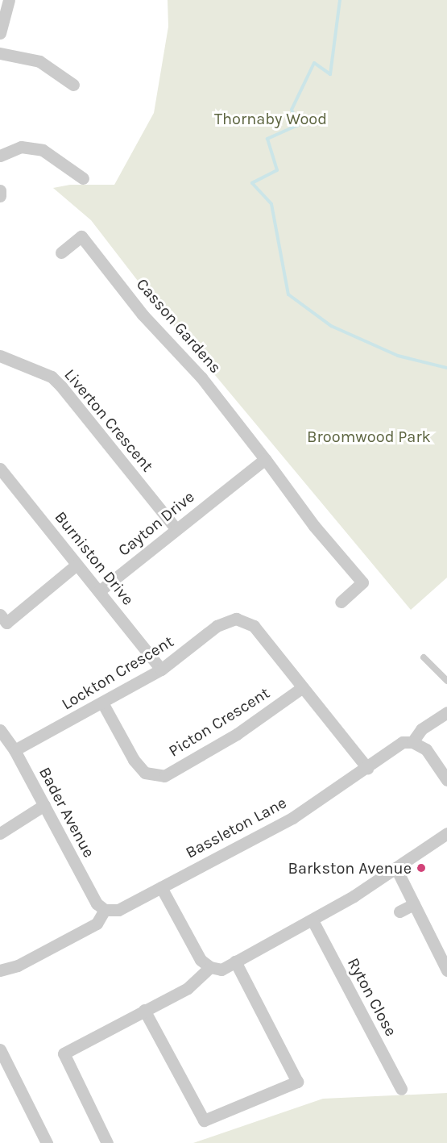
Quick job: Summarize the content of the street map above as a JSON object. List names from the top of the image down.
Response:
{
  "streets": {
    "street": [
      "Casson Gardens",
      "Liverton Crescent",
      "Cayton Drive",
      "Burniston Drive",
      "Lockton Crescent",
      "Picton Crescent",
      "Bader Avenue",
      "Bassleton Lane",
      "Ryton Close"
    ]
  },
  "crossings": [
    ["Casson Gardens", "Cayton Drive"],
    ["Liverton Crescent", "Cayton Drive"],
    ["Cayton Drive", "Burniston Drive"],
    ["Burniston Drive", "Lockton Crescent"],
    ["Lockton Crescent", "Picton Crescent"],
    ["Lockton Crescent", "Bader Avenue"],
    ["Lockton Crescent", "Bassleton Lane"],
    ["Bader Avenue", "Bassleton Lane"]
  ],
  "parks": ["Thornaby Wood", "Broomwood Park"],
  "places": ["Barkston Avenue"]
}
